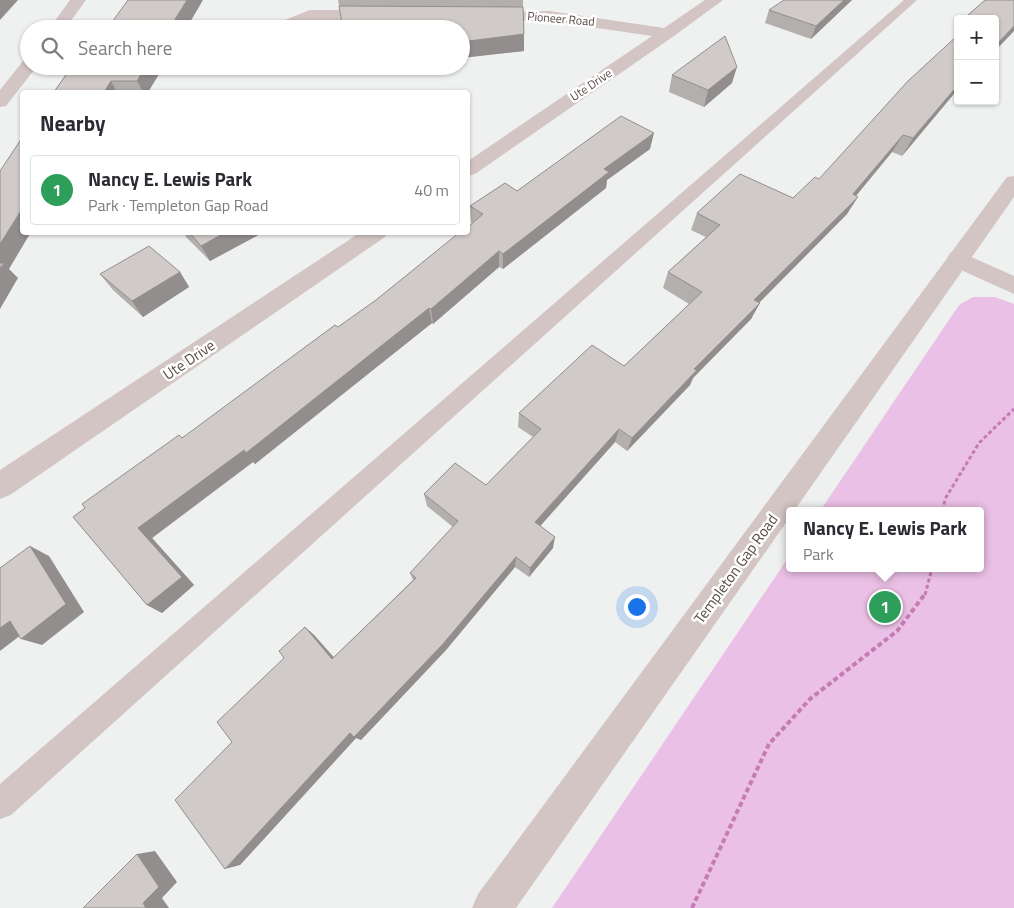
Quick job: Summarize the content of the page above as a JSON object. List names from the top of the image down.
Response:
{
  "streets": {
    "street": ["Pioneer Road", "Ute Drive", "Templeton Gap Road"]
  },
  "crossings": [
    ["Pioneer Road", "Ute Drive"]
  ],
  "page": {
    "map_buttons": ["+", "−"],
    "search": "Search here",
    "heading": "Nearby",
    "list": [
      {
        "mark": "1",
        "name": "Nancy E. Lewis Park",
        "note": "Park · Templeton Gap Road",
        "value": "40 m"
      }
    ],
    "popup": ["Nancy E. Lewis Park", "Park"],
    "pins": "1"
  }
}
